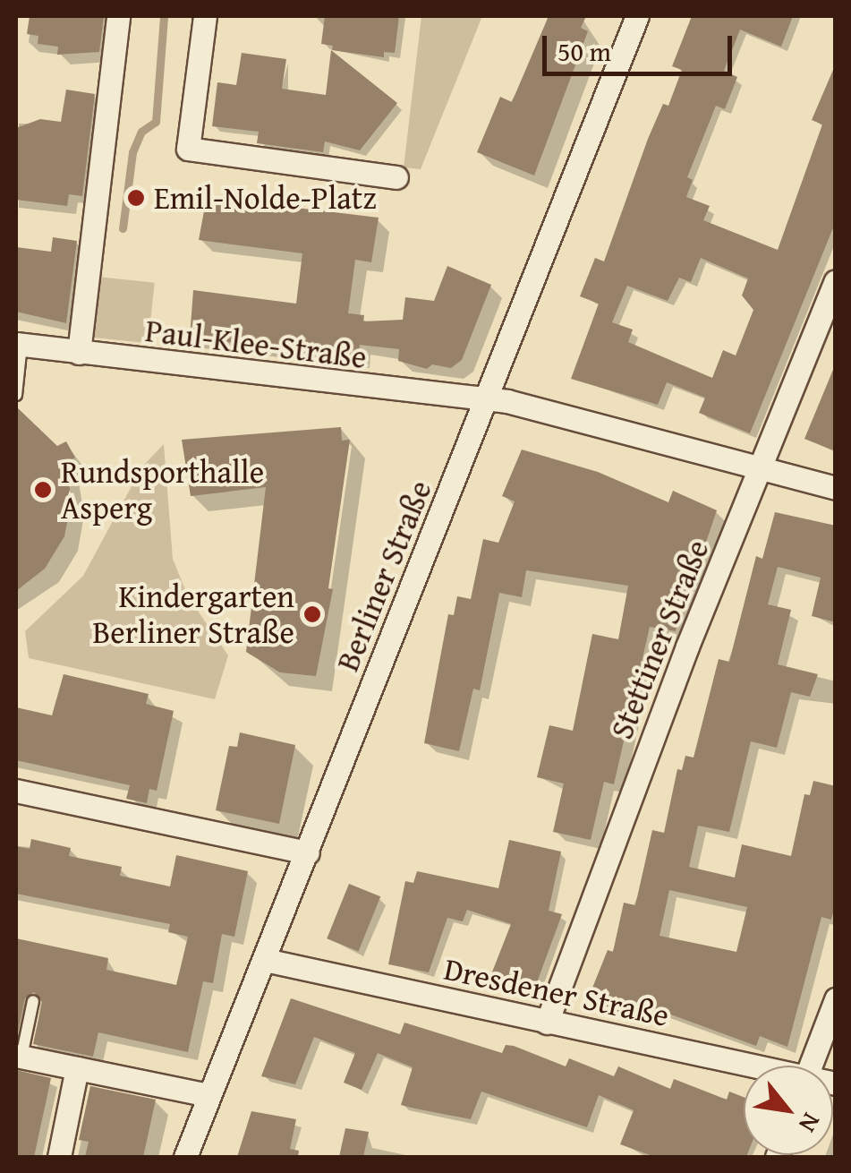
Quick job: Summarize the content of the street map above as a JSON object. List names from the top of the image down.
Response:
{
  "streets": {
    "street": [
      "Paul-Klee-Straße",
      "Berliner Straße",
      "Stettiner Straße",
      "Dresdener Straße"
    ]
  },
  "crossings": [
    ["Paul-Klee-Straße", "Berliner Straße"],
    ["Paul-Klee-Straße", "Stettiner Straße"],
    ["Berliner Straße", "Dresdener Straße"],
    ["Stettiner Straße", "Dresdener Straße"]
  ],
  "places": ["Emil-Nolde-Platz", "Rundsporthalle Asperg", "Kindergarten Berliner Straße"],
  "scale_bar": "50 m",
  "north": "bottom right"
}
